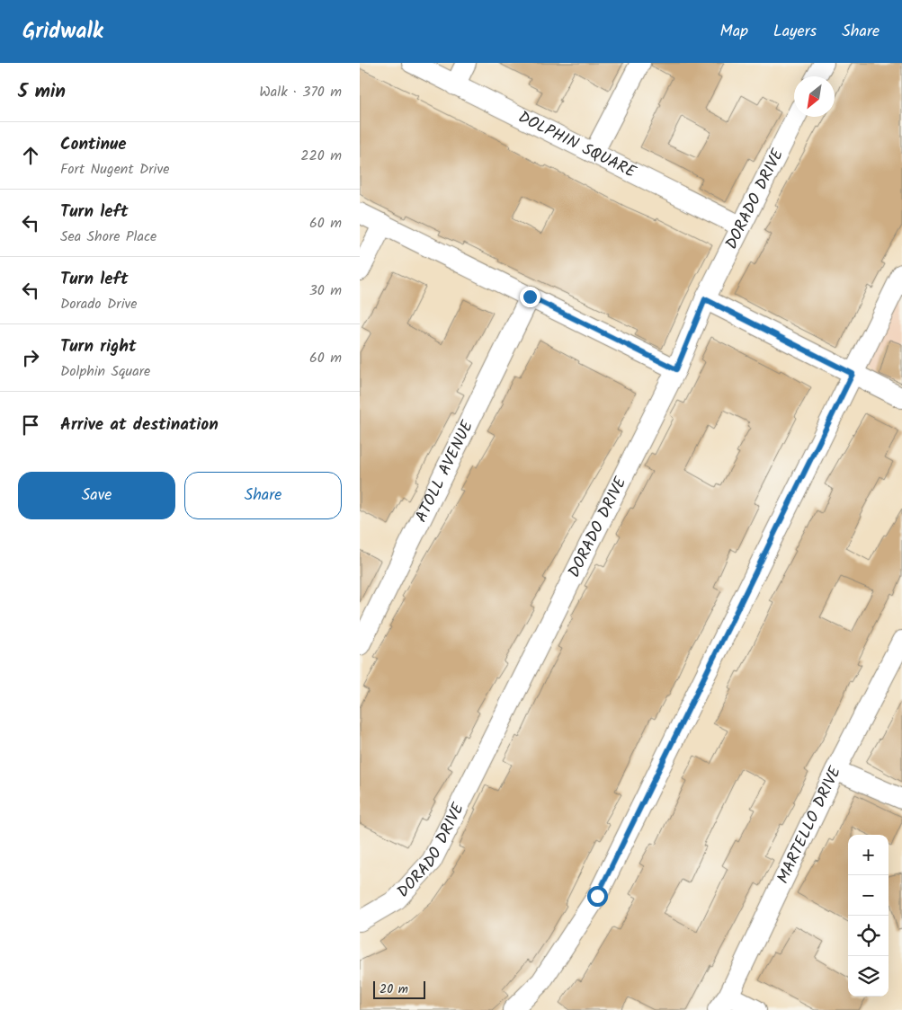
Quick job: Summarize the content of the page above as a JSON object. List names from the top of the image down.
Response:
{
  "streets": {
    "street": [
      "DOLPHIN SQUARE",
      "DORADO DRIVE",
      "ATOLL AVENUE",
      "MARTELLO DRIVE"
    ]
  },
  "crossings": [
    ["DOLPHIN SQUARE", "DORADO DRIVE"]
  ],
  "scale_bar": "20 m",
  "north": "bottom left",
  "page": {
    "header": "Gridwalk",
    "nav": ["Map", "Layers", "Share"],
    "heading": ["5 min", "Walk · 370 m"],
    "list": [
      ["Continue", "Fort Nugent Drive", "220 m"],
      ["Turn left", "Sea Shore Place", "60 m"],
      ["Turn left", "Dorado Drive", "30 m"],
      ["Turn right", "Dolphin Square", "60 m"],
      "Arrive at destination"
    ],
    "buttons": ["Save", "Share"],
    "map_buttons": ["+", "−"],
    "scale": "20 m"
  }
}
